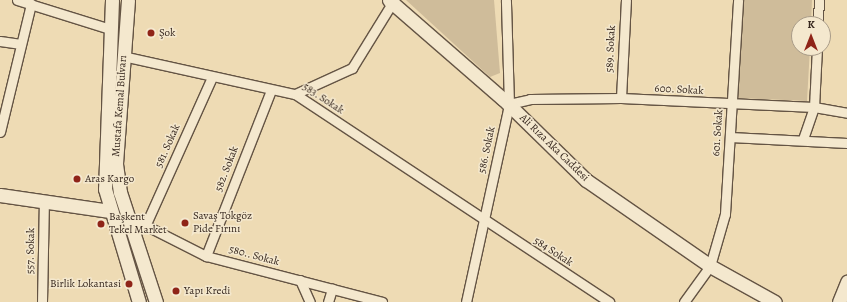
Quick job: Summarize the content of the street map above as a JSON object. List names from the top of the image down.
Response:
{
  "streets": {
    "street": [
      "589. Sokak",
      "600. Sokak",
      "583. Sokak",
      "Mustafa Kemal Bulvarı",
      "601. Sokak",
      "581. Sokak",
      "Ali Rıza Aka Caddesi",
      "586. Sokak",
      "582. Sokak",
      "557. Sokak",
      "584 Sokak",
      "580.. Sokak"
    ]
  },
  "crossings": [
    ["589. Sokak", "600. Sokak"],
    ["600. Sokak", "601. Sokak"],
    ["600. Sokak", "Ali Rıza Aka Caddesi"],
    ["600. Sokak", "586. Sokak"],
    ["583. Sokak", "Mustafa Kemal Bulvarı"],
    ["583. Sokak", "581. Sokak"],
    ["583. Sokak", "586. Sokak"],
    ["583. Sokak", "582. Sokak"],
    ["583. Sokak", "584 Sokak"],
    ["Mustafa Kemal Bulvarı", "580.. Sokak"],
    ["601. Sokak", "Ali Rıza Aka Caddesi"],
    ["581. Sokak", "580.. Sokak"],
    ["Ali Rıza Aka Caddesi", "586. Sokak"],
    ["586. Sokak", "584 Sokak"],
    ["582. Sokak", "580.. Sokak"]
  ],
  "places": [
    "Şok",
    "Aras Kargo",
    "Savaş Tokgöz Pide Fırını",
    "Başkent Tekel Market",
    "Birlik Lokantasi",
    "Yapı Kredi"
  ],
  "north": "top"
}
